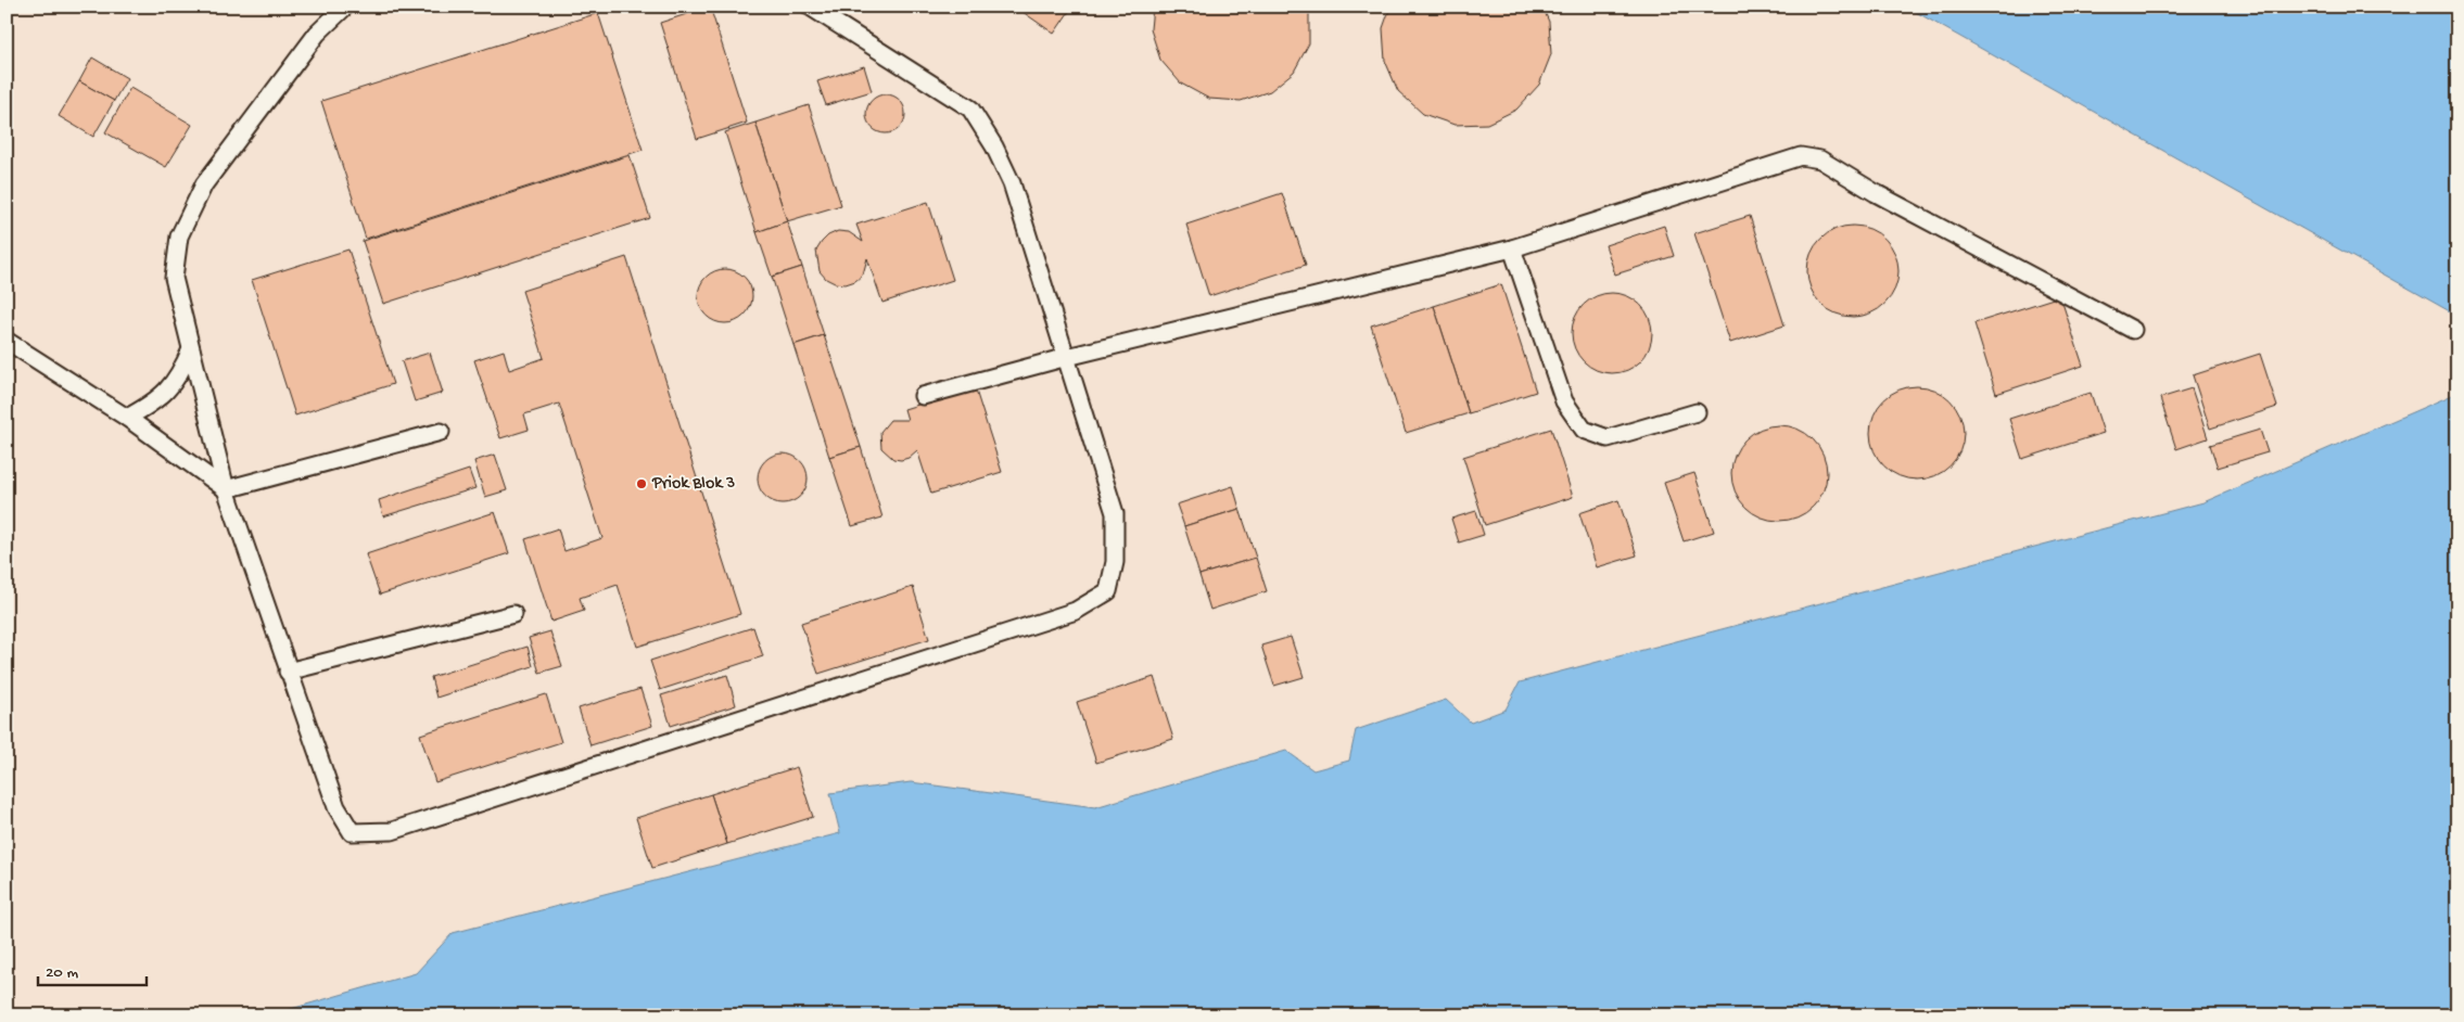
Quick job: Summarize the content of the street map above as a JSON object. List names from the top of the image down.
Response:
{
  "places": ["Priok Blok 3"],
  "scale_bar": "20 m"
}
